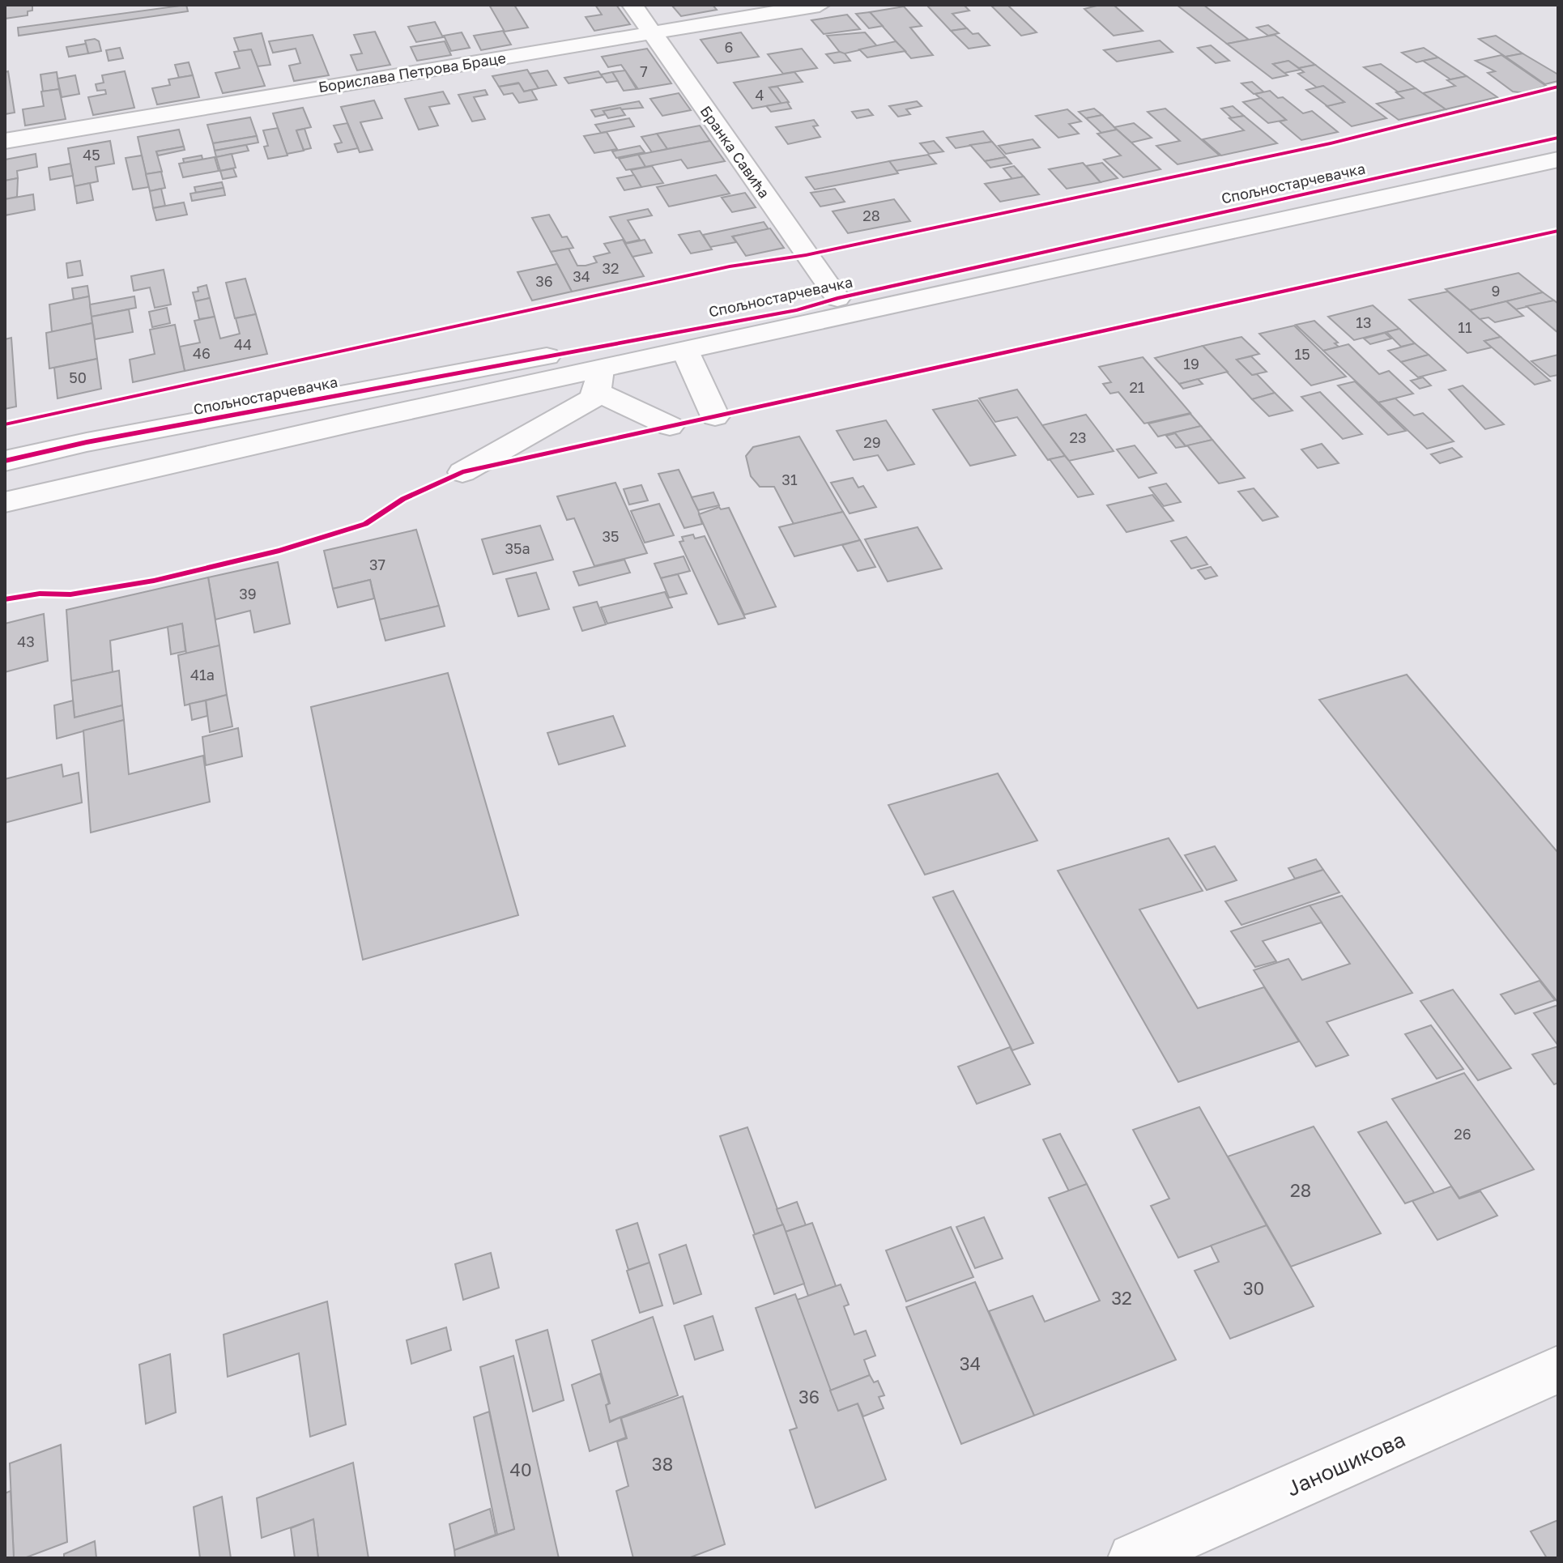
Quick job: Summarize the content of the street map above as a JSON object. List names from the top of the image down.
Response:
{
  "streets": {
    "street": [
      "Борислава Петрова Браце",
      "Бранка Савића",
      "Спољностарчевачка",
      "Јаношикова"
    ]
  },
  "crossings": [
    ["Борислава Петрова Браце", "Бранка Савића"],
    ["Бранка Савића", "Спољностарчевачка"]
  ],
  "house_numbers": [
    "6",
    "7",
    "4",
    "45",
    "28",
    "32",
    "34",
    "36",
    "9",
    "13",
    "11",
    "44",
    "46",
    "15",
    "19",
    "50",
    "21",
    "23",
    "29",
    "31",
    "35",
    "35a",
    "37",
    "39",
    "43",
    "41a",
    "26",
    "28",
    "30",
    "32",
    "34",
    "36",
    "38",
    "40"
  ]
}
